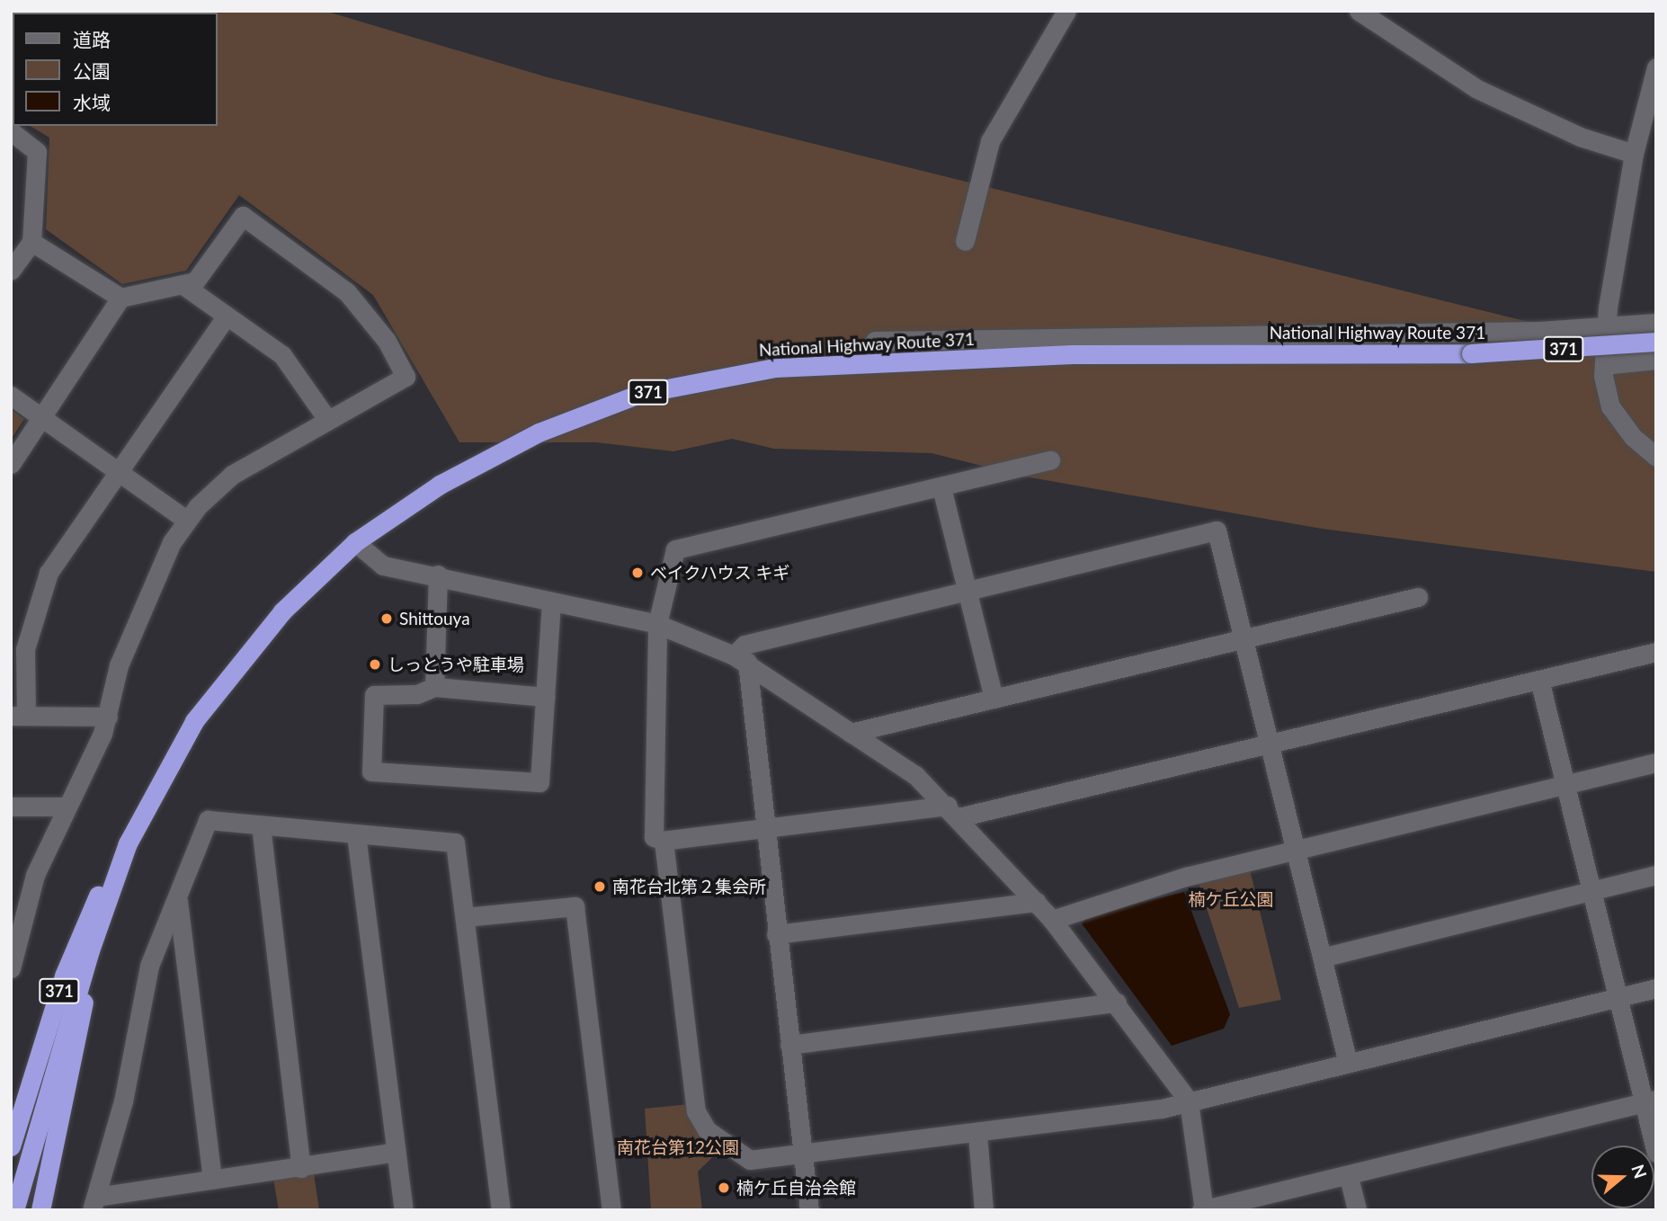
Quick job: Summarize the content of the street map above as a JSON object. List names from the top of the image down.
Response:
{
  "streets": {
    "highway": ["National Highway Route 371", "371"]
  },
  "crossings": [
    ["National Highway Route 371", "371"]
  ],
  "parks": ["楠ケ丘公園", "南花台第12公園"],
  "places": [
    "ベイクハウス キギ",
    "Shittouya",
    "しっとうや駐車場",
    "南花台北第２集会所",
    "楠ケ丘自治会館"
  ],
  "legend": ["道路", "公園", "水域"],
  "north": "right"
}
